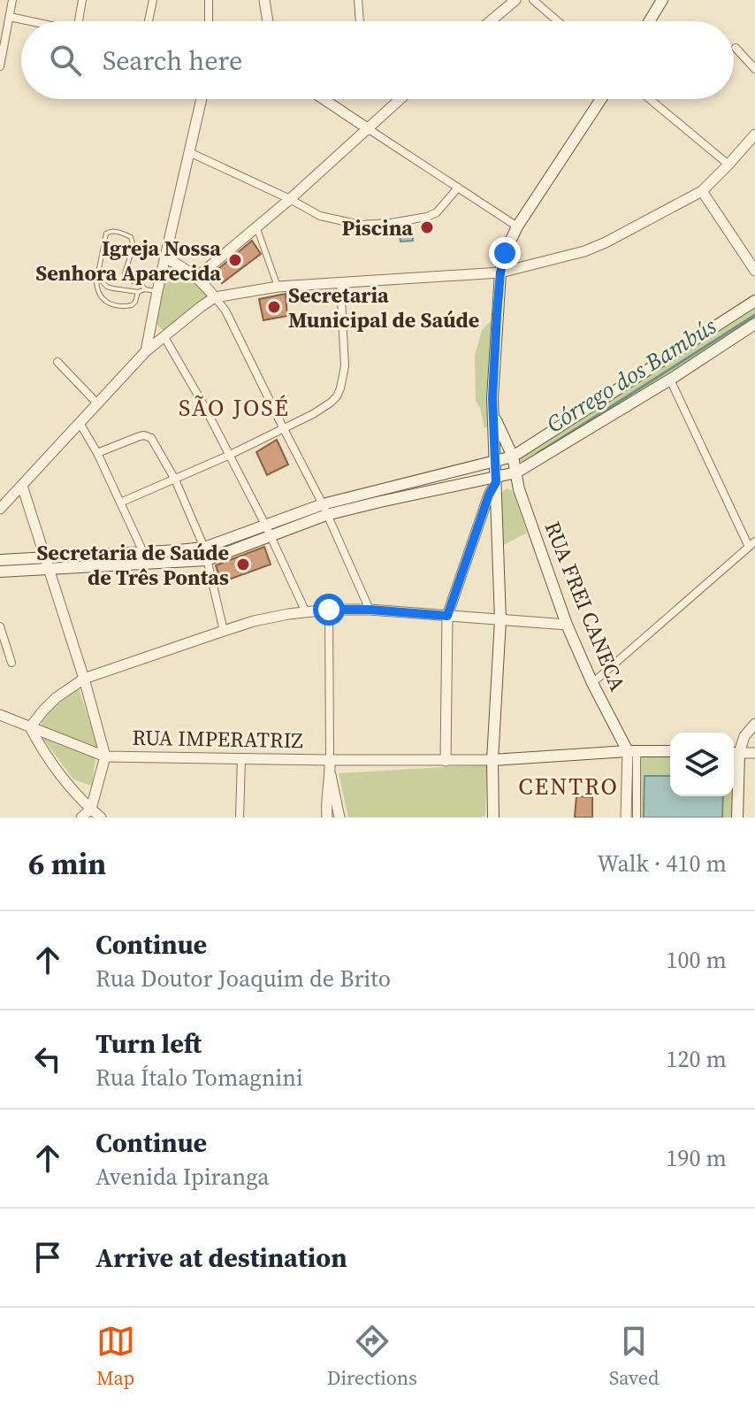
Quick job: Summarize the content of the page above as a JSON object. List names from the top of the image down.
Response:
{
  "streets": {
    "main road": ["RUA FREI CANECA"],
    "street": ["RUA IMPERATRIZ"]
  },
  "districts": ["SÃO JOSÉ", "CENTRO"],
  "water": ["Córrego dos Bambús"],
  "places": [
    "Piscina",
    "Igreja Nossa Senhora Aparecida",
    "Secretaria Municipal de Saúde",
    "Secretaria de Saúde de Três Pontas"
  ],
  "page": {
    "search": "Search here",
    "heading": ["6 min", "Walk · 410 m"],
    "list": [
      ["Continue", "Rua Doutor Joaquim de Brito", "100 m"],
      ["Turn left", "Rua Ítalo Tomagnini", "120 m"],
      ["Continue", "Avenida Ipiranga", "190 m"],
      "Arrive at destination"
    ],
    "nav": ["Map", "Directions", "Saved"]
  }
}
